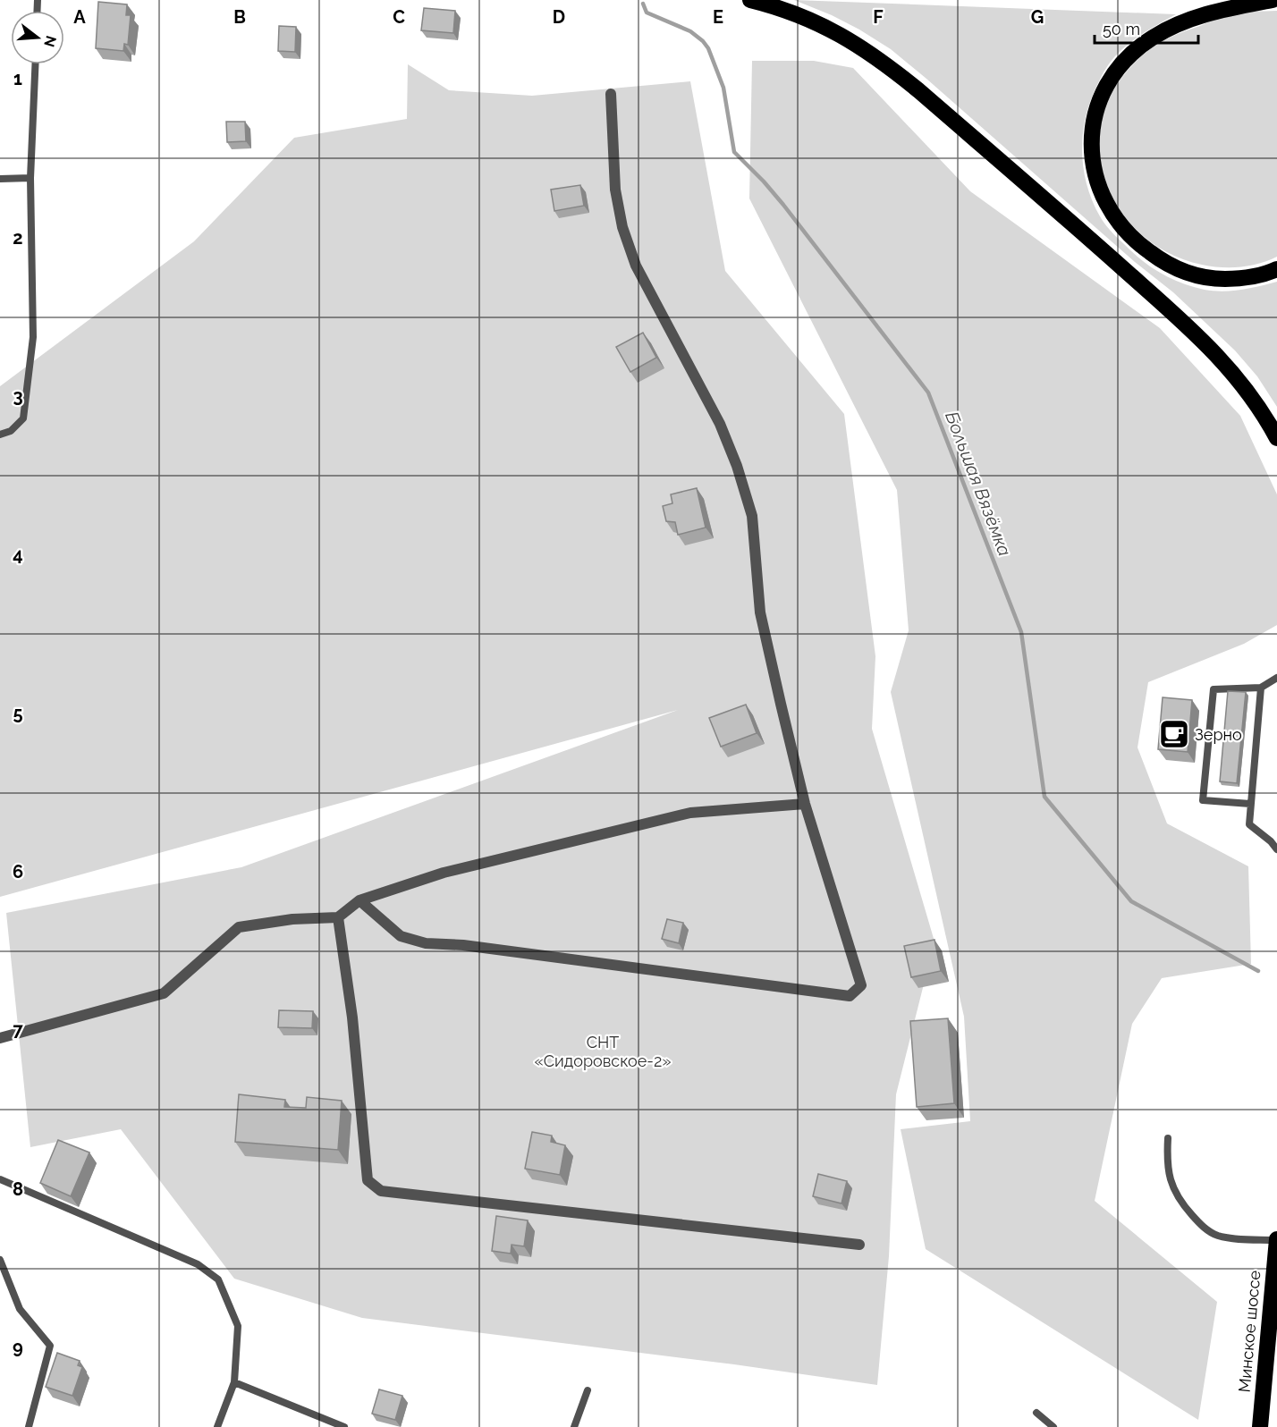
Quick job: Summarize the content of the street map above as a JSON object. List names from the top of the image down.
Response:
{
  "streets": {
    "highway": ["Минское шоссе"]
  },
  "water": ["Большая Вязёмка"],
  "parks": ["СНТ «Сидоровское-2»"],
  "places": {
    "cafe": ["Зерно"]
  },
  "scale_bar": "50 m",
  "north": "right",
  "grid": {
    "columns": [
      "A",
      "B",
      "C",
      "D",
      "E",
      "F",
      "G"
    ],
    "rows": [
      "1",
      "2",
      "3",
      "4",
      "5",
      "6",
      "7",
      "8",
      "9"
    ]
  }
}
